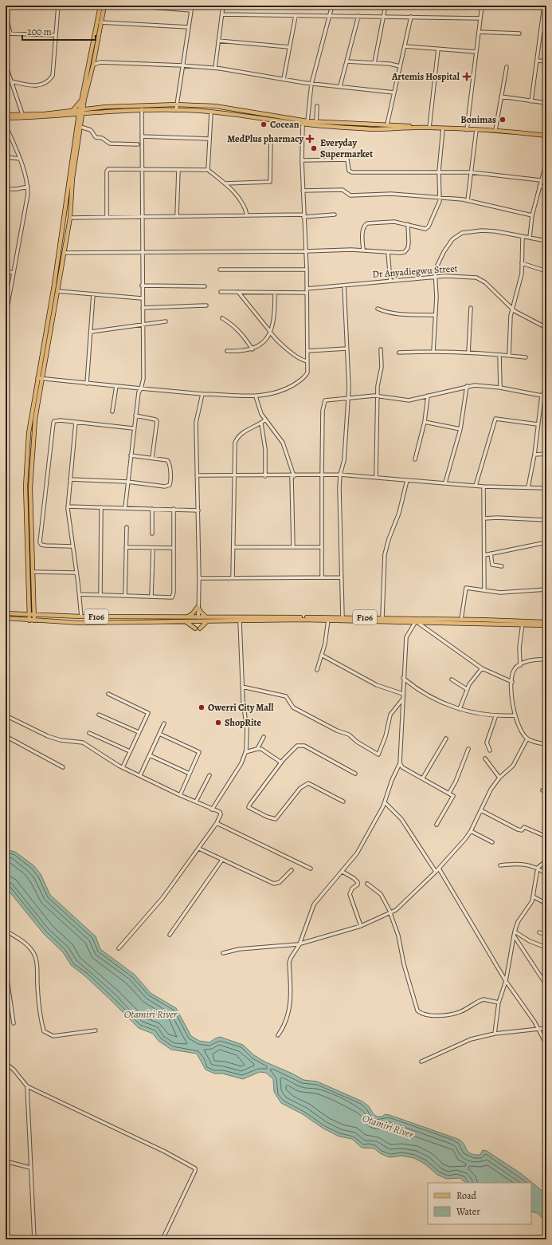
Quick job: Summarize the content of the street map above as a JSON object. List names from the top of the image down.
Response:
{
  "streets": {
    "main road": ["F106"],
    "street": ["Dr Anyadiegwu Street"]
  },
  "water": ["Otamiri River"],
  "places": {
    "health": ["Artemis Hospital", "MedPlus pharmacy"],
    "other": [
      "Bonimas",
      "Cocean",
      "Everyday Supermarket",
      "Owerri City Mall",
      "ShopRite"
    ]
  },
  "legend": ["Road", "Water"],
  "scale_bar": "200 m"
}
